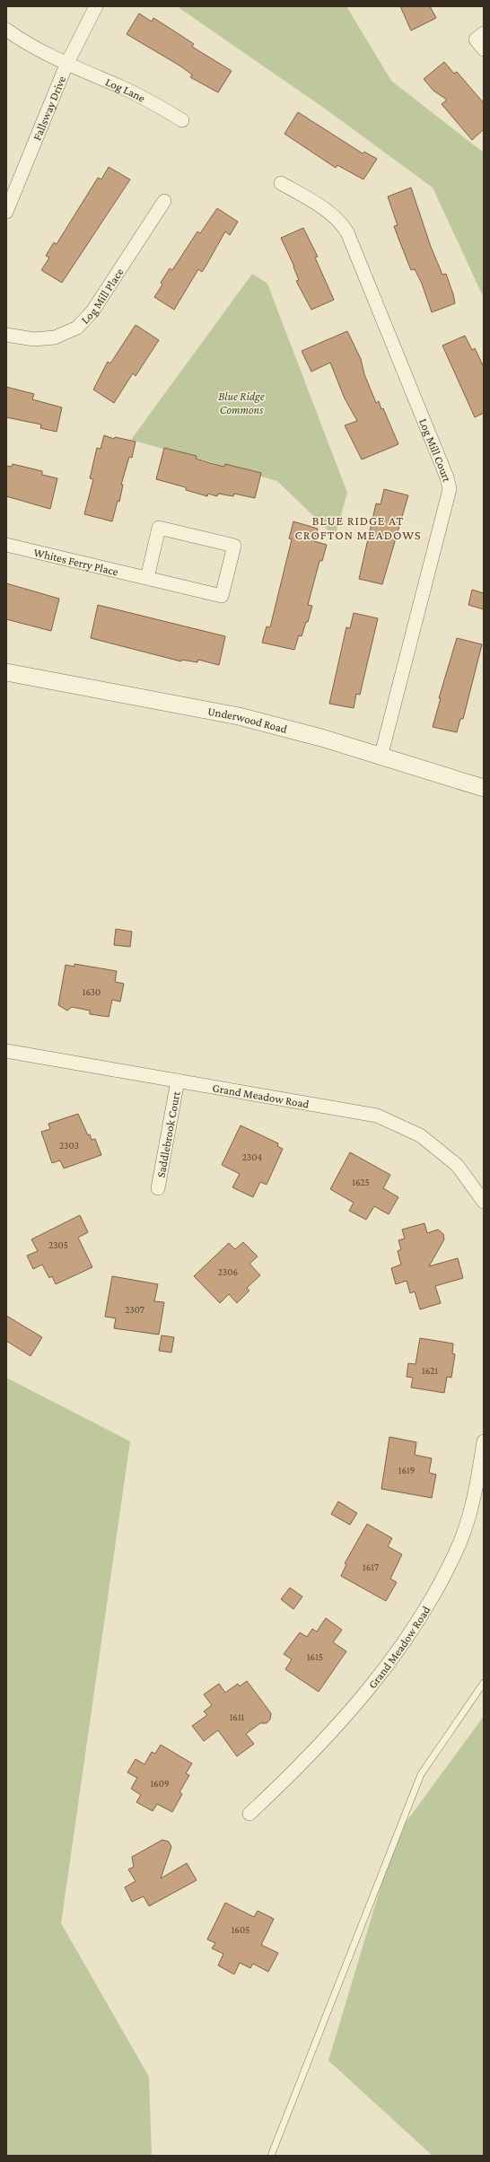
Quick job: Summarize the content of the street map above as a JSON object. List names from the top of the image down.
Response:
{
  "streets": {
    "street": [
      "Log Lane",
      "Fallsway Drive",
      "Log Mill Place",
      "Log Mill Court",
      "Whites Ferry Place",
      "Underwood Road",
      "Grand Meadow Road",
      "Saddlebrook Court"
    ]
  },
  "crossings": [
    ["Log Lane", "Fallsway Drive"],
    ["Log Mill Court", "Underwood Road"],
    ["Grand Meadow Road", "Saddlebrook Court"]
  ],
  "districts": ["BLUE RIDGE AT CROFTON MEADOWS"],
  "parks": ["Blue Ridge Commons"],
  "house_numbers": [
    "1630",
    "2303",
    "2304",
    "1625",
    "2305",
    "2306",
    "2307",
    "1621",
    "1619",
    "1617",
    "1615",
    "1611",
    "1609",
    "1605"
  ]
}
